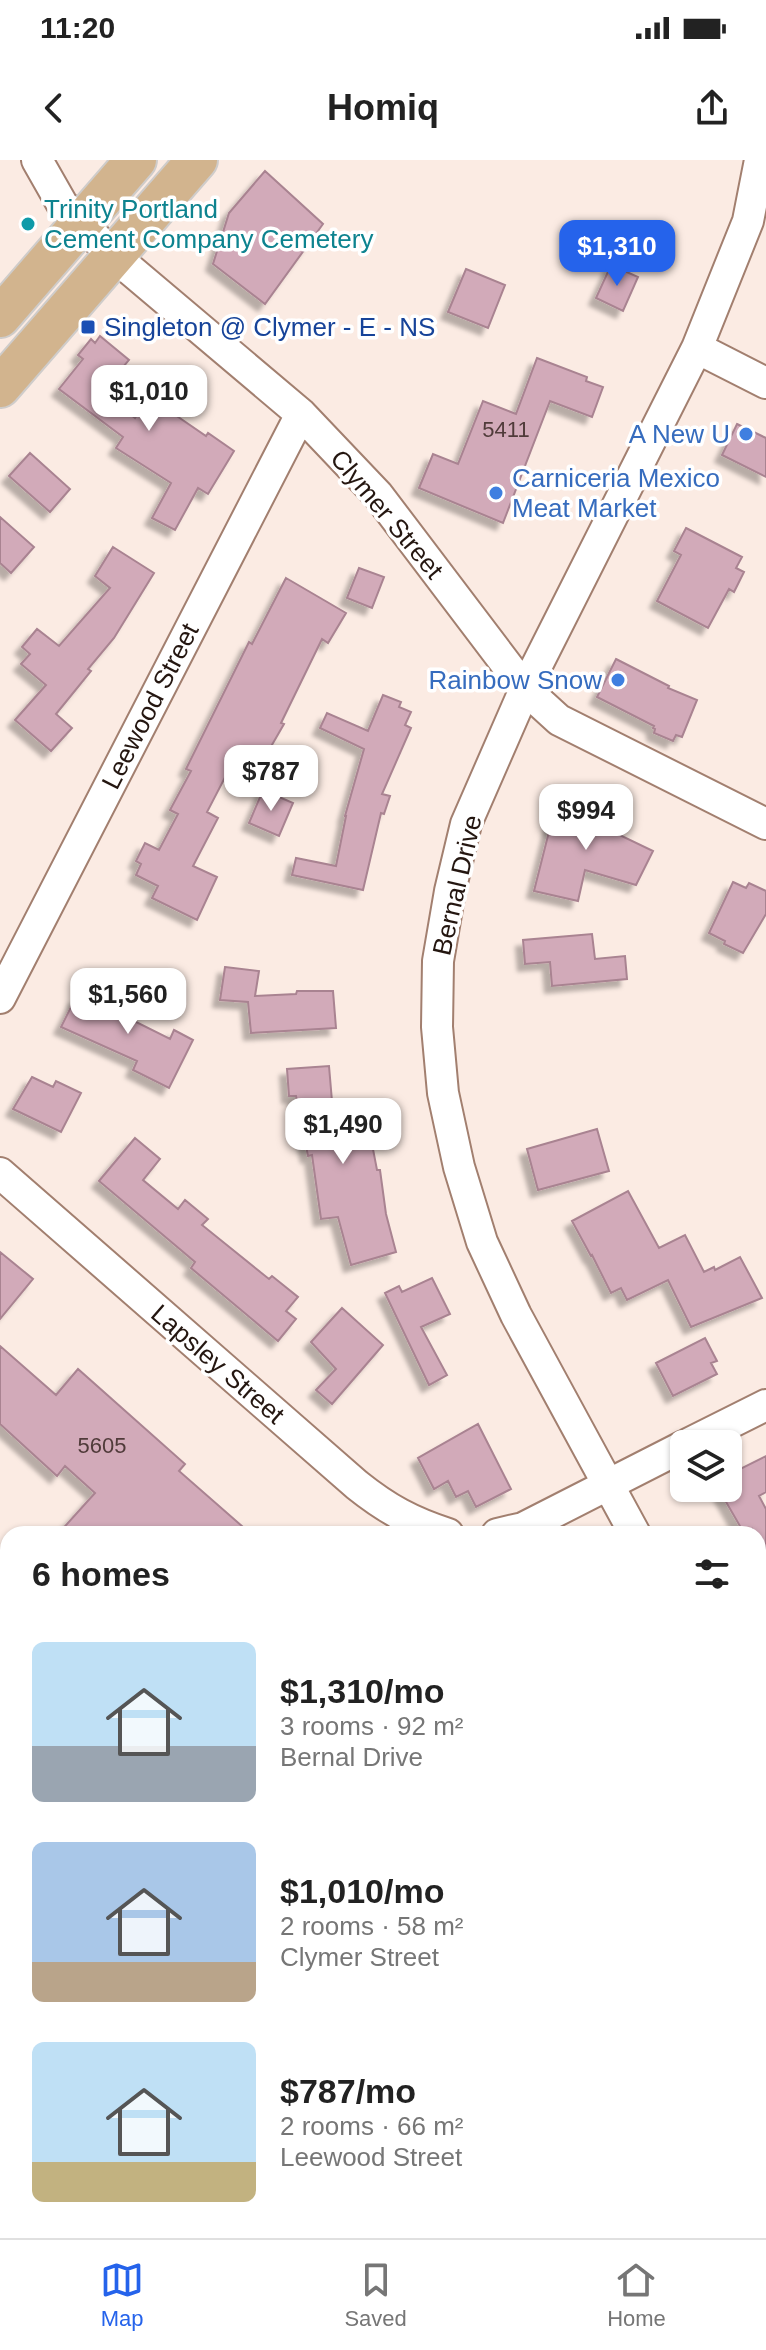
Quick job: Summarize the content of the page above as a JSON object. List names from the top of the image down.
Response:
{
  "streets": {
    "street": [
      "Clymer Street",
      "Leewood Street",
      "Bernal Drive",
      "Lapsley Street"
    ]
  },
  "crossings": [
    ["Clymer Street", "Leewood Street"],
    ["Clymer Street", "Bernal Drive"]
  ],
  "places": {
    "other": [
      "Trinity Portland Cement Company Cemetery",
      "A New U",
      "Carniceria Mexico Meat Market",
      "Rainbow Snow"
    ],
    "transit": ["Singleton @ Clymer - E - NS"]
  },
  "house_numbers": ["5411", "5605"],
  "page": {
    "status": "11:20",
    "header": "Homiq",
    "price": [
      "$1,310",
      "$1,010",
      "$787",
      "$994",
      "$1,560",
      "$1,490"
    ],
    "heading": "6 homes",
    "list": [
      {
        "name": "$1,310/mo",
        "note": "3 rooms · 92 m² · Bernal Drive"
      },
      {
        "name": "$1,010/mo",
        "note": "2 rooms · 58 m² · Clymer Street"
      },
      {
        "name": "$787/mo",
        "note": "2 rooms · 66 m² · Leewood Street"
      }
    ],
    "tabs": ["Map", "Saved", "Home"]
  }
}
